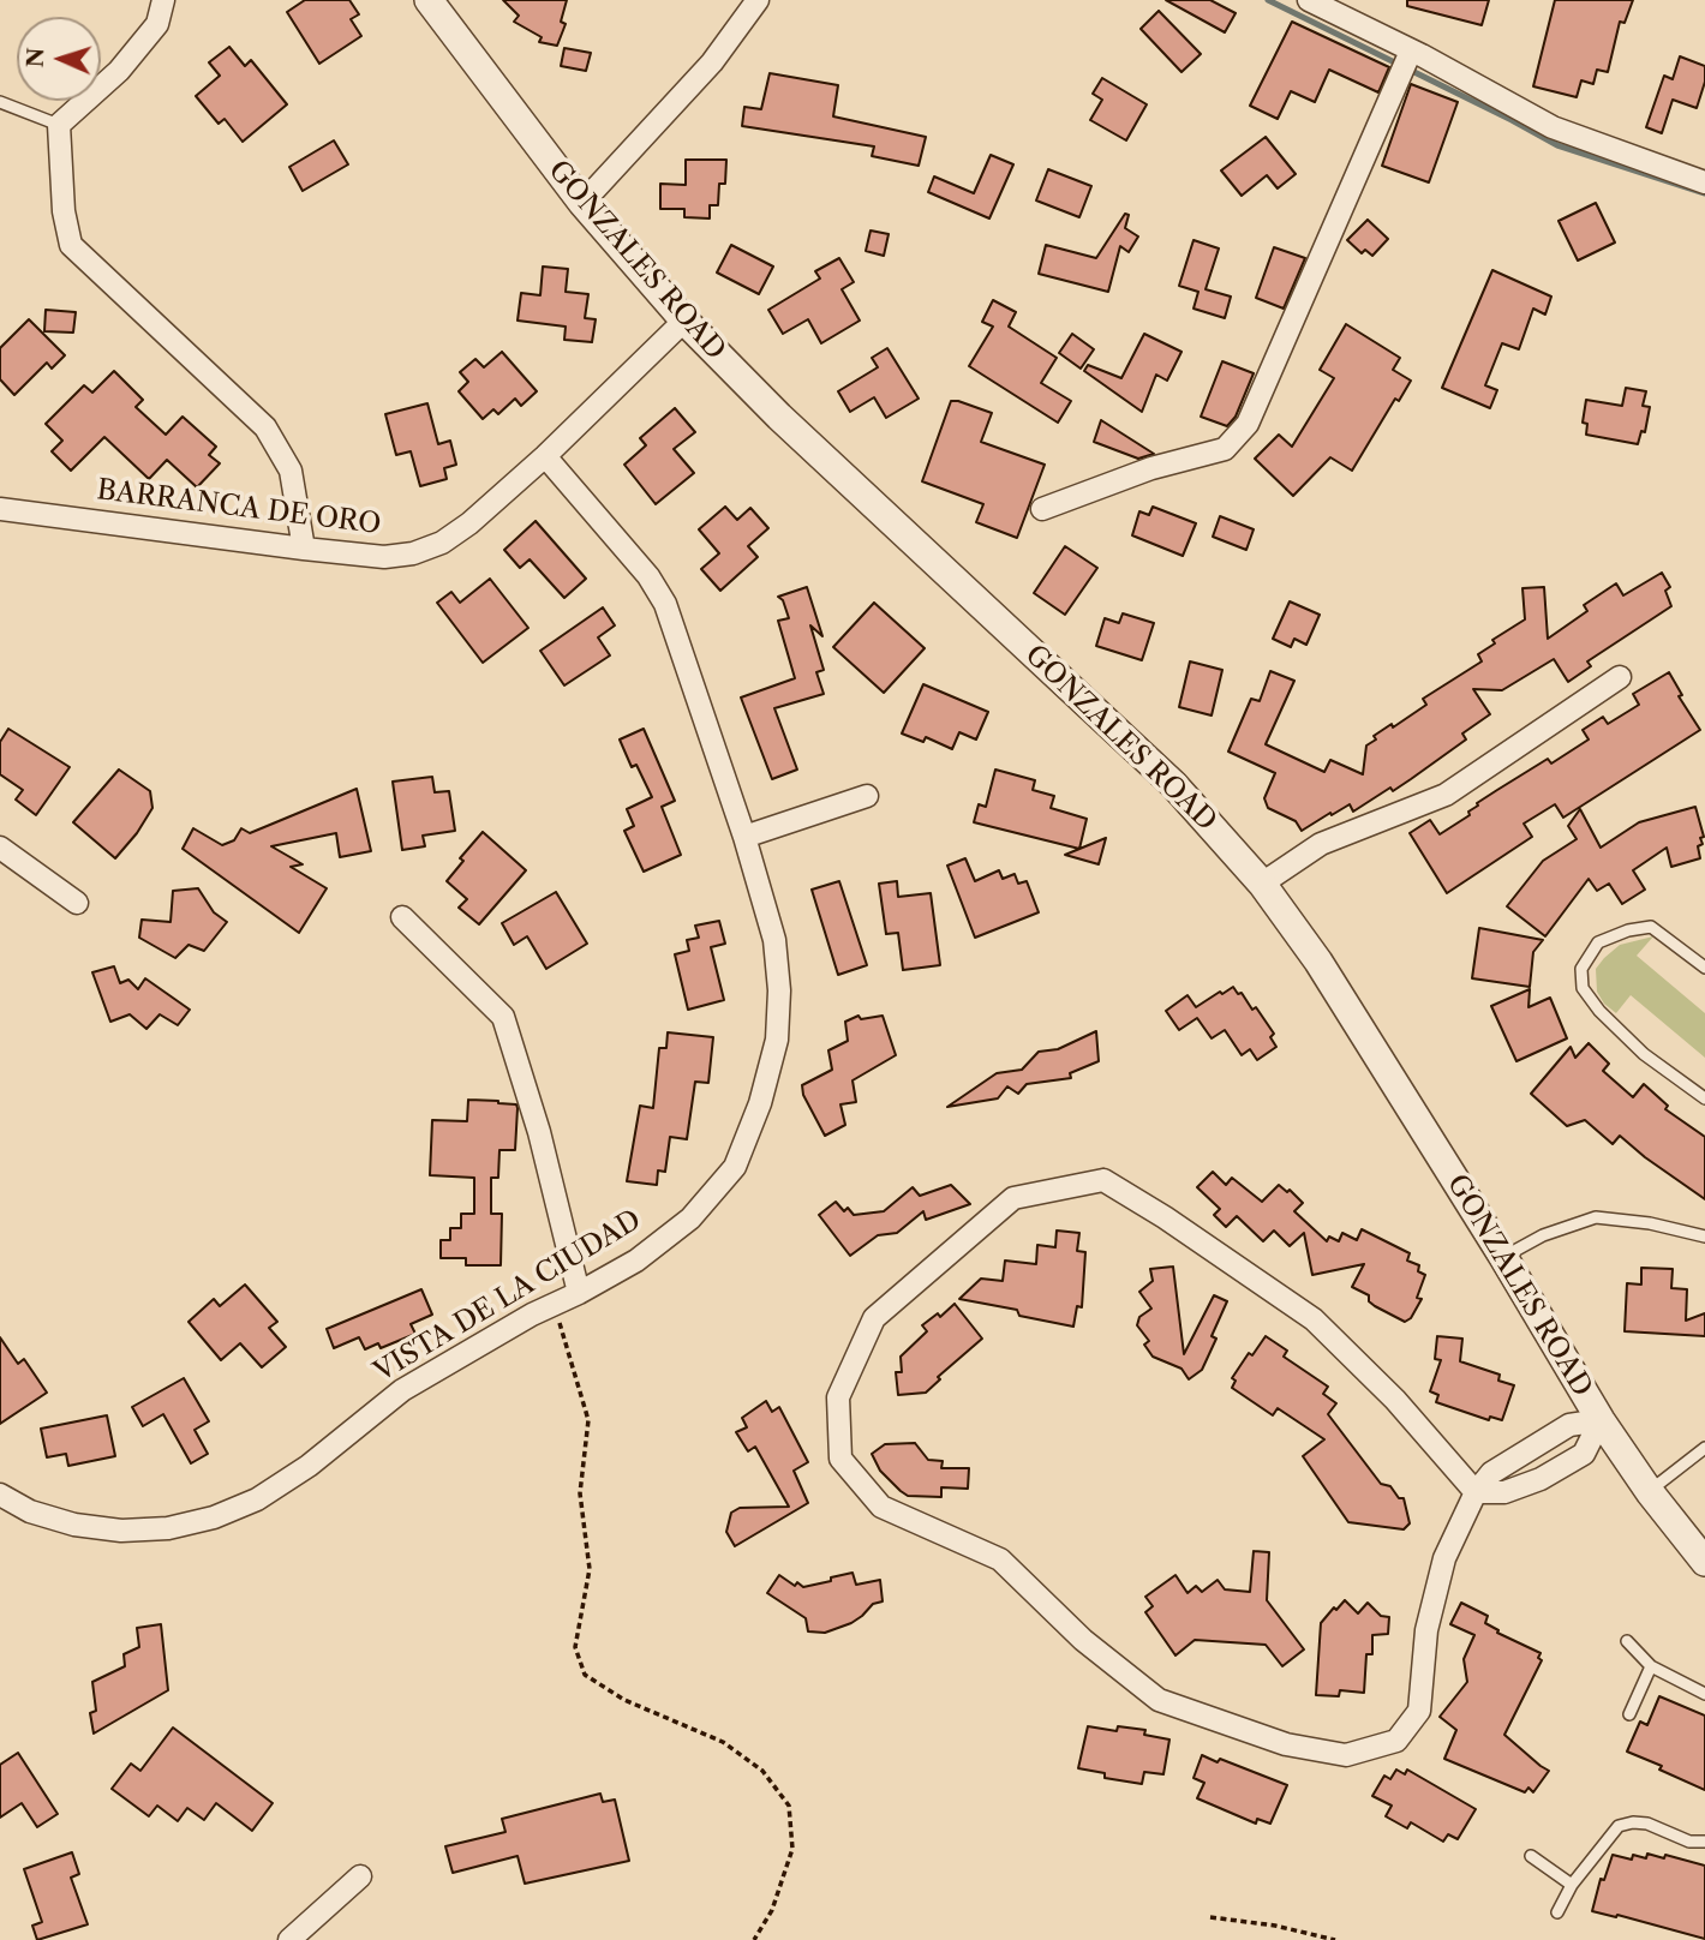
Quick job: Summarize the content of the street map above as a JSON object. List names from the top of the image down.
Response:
{
  "streets": {
    "street": ["GONZALES ROAD", "BARRANCA DE ORO", "VISTA DE LA CIUDAD"]
  },
  "crossings": [
    ["GONZALES ROAD", "BARRANCA DE ORO"],
    ["BARRANCA DE ORO", "VISTA DE LA CIUDAD"]
  ],
  "north": "left"
}
